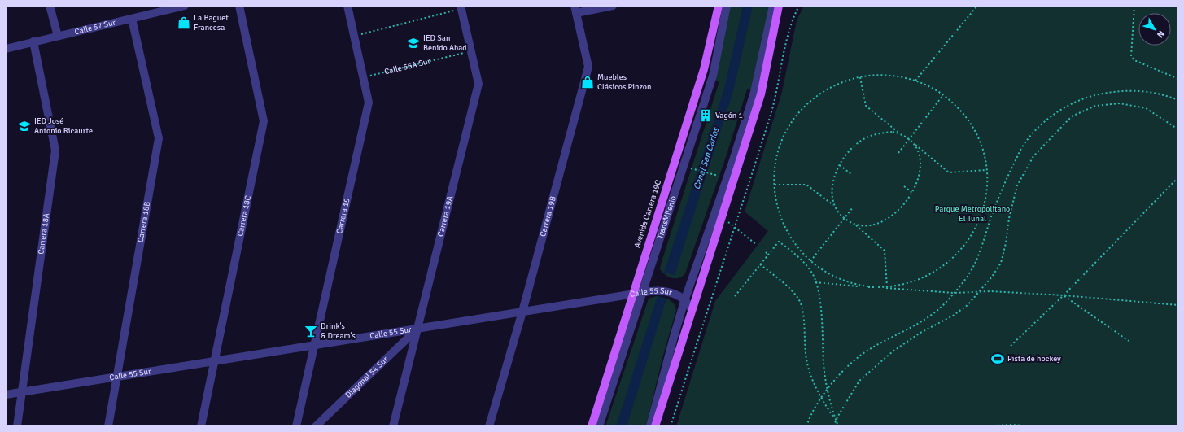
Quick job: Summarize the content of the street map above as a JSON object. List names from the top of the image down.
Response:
{
  "streets": {
    "main road": ["Avenida Carrera 19C"],
    "street": [
      "Calle 57 Sur",
      "Carrera 18C",
      "Carrera 19",
      "Carrera 19A",
      "Carrera 19B",
      "TransMilenio",
      "Carrera 18B",
      "Carrera 18A",
      "Calle 55 Sur",
      "Diagonal 54 Sur"
    ],
    "path": ["Calle 56A Sur"]
  },
  "crossings": [
    ["Calle 57 Sur", "Carrera 18B"],
    ["Calle 57 Sur", "Carrera 18A"],
    ["Calle 56A Sur", "Carrera 19"],
    ["Calle 56A Sur", "Carrera 19A"],
    ["Avenida Carrera 19C", "Calle 55 Sur"],
    ["Carrera 18C", "Calle 55 Sur"],
    ["Carrera 19", "Calle 55 Sur"],
    ["Carrera 19A", "Calle 55 Sur"],
    ["Carrera 19A", "Diagonal 54 Sur"],
    ["Carrera 19B", "Calle 55 Sur"],
    ["TransMilenio", "Calle 55 Sur"],
    ["Carrera 18B", "Calle 55 Sur"],
    ["Carrera 18A", "Calle 55 Sur"],
    ["Calle 55 Sur", "Diagonal 54 Sur"]
  ],
  "water": ["Canal San Carlos"],
  "parks": ["Parque Metropolitano El Tunal"],
  "places": {
    "shop": ["La Baguet Francesa", "Muebles Clásicos Pinzon"],
    "school or university": ["IED San Benido Abad", "IED José Antonio Ricaurte"],
    "building": ["Vagón 1"],
    "bar": ["Drink's & Dream's"],
    "sports": ["Pista de hockey"]
  },
  "north": "bottom right"
}
